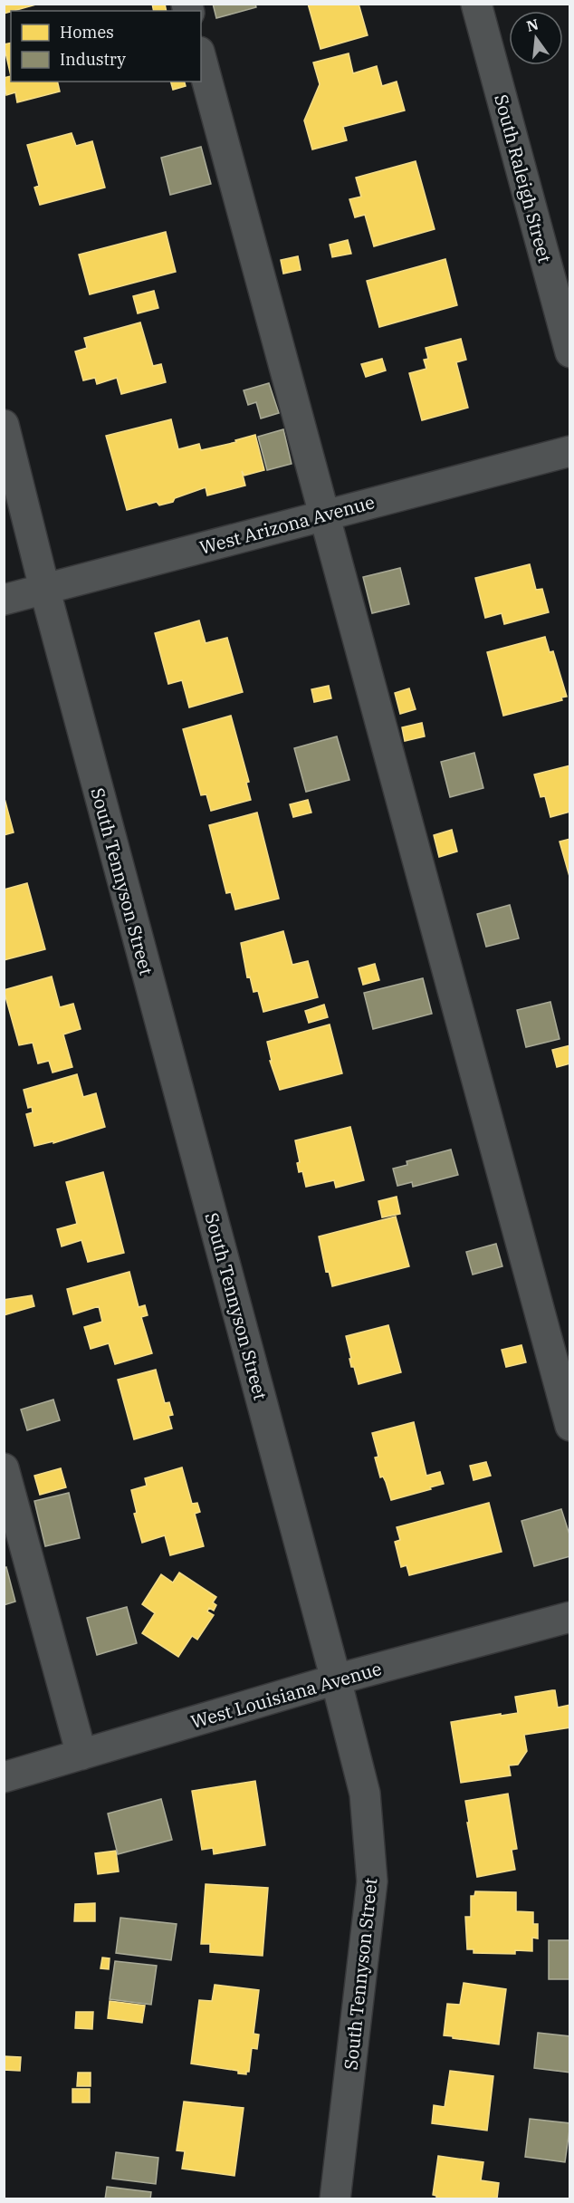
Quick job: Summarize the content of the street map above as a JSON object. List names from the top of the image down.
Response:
{
  "streets": {
    "street": [
      "South Raleigh Street",
      "West Arizona Avenue",
      "South Tennyson Street",
      "West Louisiana Avenue"
    ]
  },
  "crossings": [
    ["West Arizona Avenue", "South Tennyson Street"],
    ["South Tennyson Street", "West Louisiana Avenue"]
  ],
  "legend": ["Homes", "Industry"],
  "north": "top"
}
